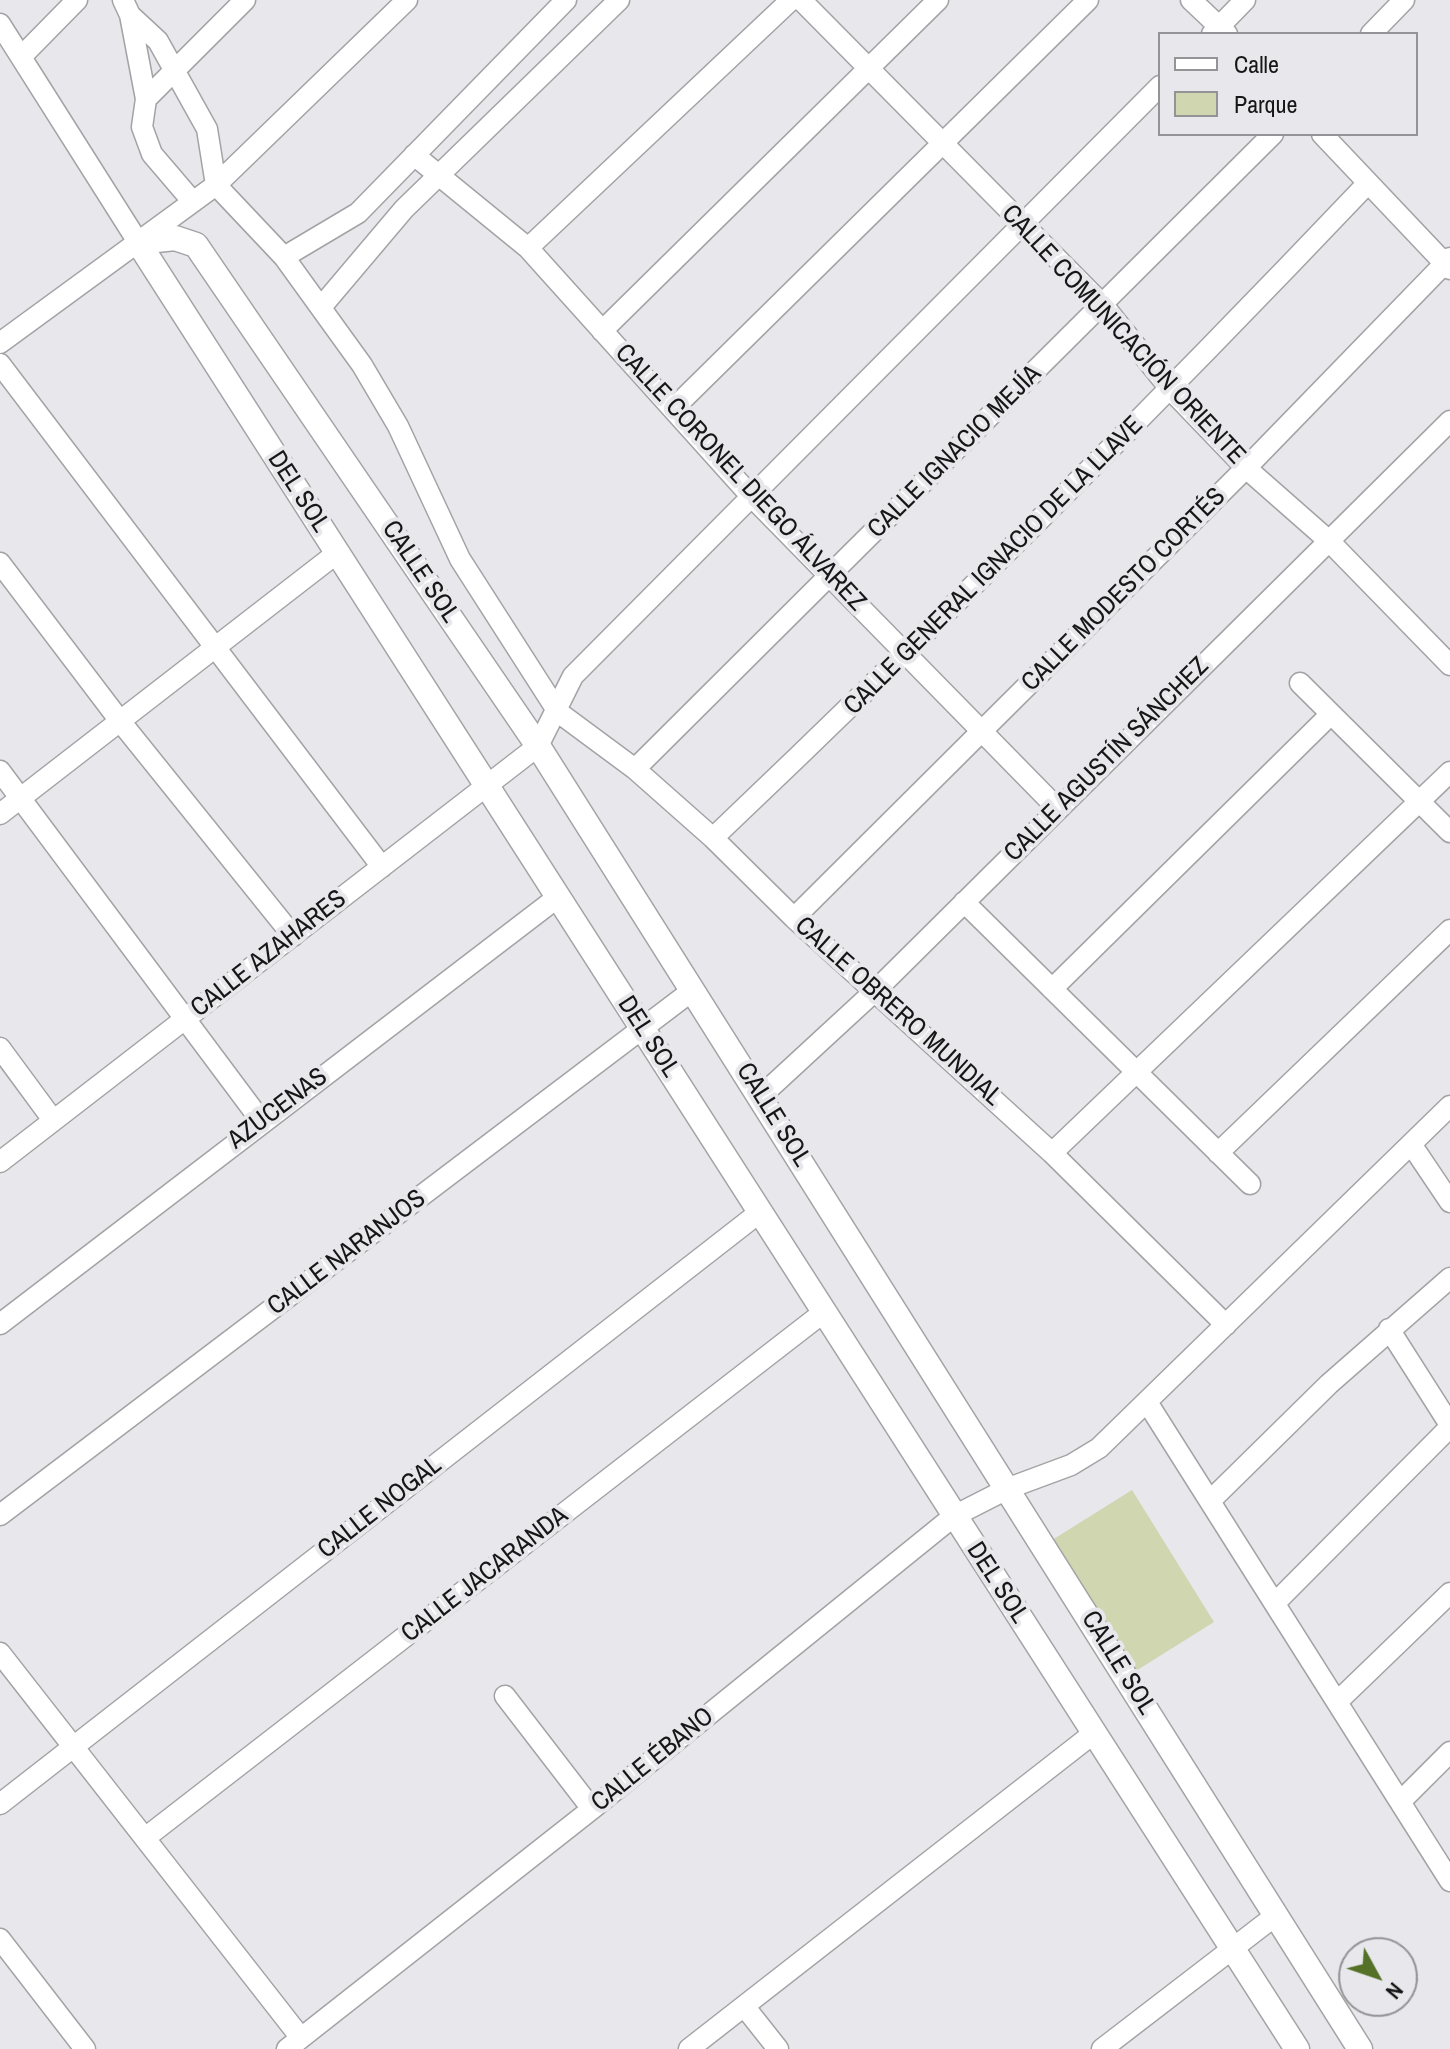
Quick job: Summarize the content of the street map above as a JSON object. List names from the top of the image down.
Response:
{
  "streets": {
    "street": [
      "CALLE COMUNICACIÓN ORIENTE",
      "CALLE IGNACIO MEJÍA",
      "CALLE CORONEL DIEGO ÁLVAREZ",
      "DEL SOL",
      "CALLE GENERAL IGNACIO DE LA LLAVE",
      "CALLE SOL",
      "CALLE MODESTO CORTÉS",
      "CALLE AGUSTÍN SÁNCHEZ",
      "CALLE AZAHARES",
      "CALLE OBRERO MUNDIAL",
      "AZUCENAS",
      "CALLE NARANJOS",
      "CALLE NOGAL",
      "CALLE JACARANDA",
      "CALLE ÉBANO"
    ]
  },
  "crossings": [
    ["CALLE COMUNICACIÓN ORIENTE", "CALLE IGNACIO MEJÍA"],
    ["CALLE COMUNICACIÓN ORIENTE", "CALLE GENERAL IGNACIO DE LA LLAVE"],
    ["CALLE COMUNICACIÓN ORIENTE", "CALLE MODESTO CORTÉS"],
    ["CALLE COMUNICACIÓN ORIENTE", "CALLE AGUSTÍN SÁNCHEZ"],
    ["CALLE IGNACIO MEJÍA", "CALLE CORONEL DIEGO ÁLVAREZ"],
    ["CALLE IGNACIO MEJÍA", "CALLE OBRERO MUNDIAL"],
    ["CALLE CORONEL DIEGO ÁLVAREZ", "CALLE GENERAL IGNACIO DE LA LLAVE"],
    ["CALLE CORONEL DIEGO ÁLVAREZ", "CALLE MODESTO CORTÉS"],
    ["CALLE CORONEL DIEGO ÁLVAREZ", "CALLE AGUSTÍN SÁNCHEZ"],
    ["DEL SOL", "CALLE SOL"],
    ["DEL SOL", "CALLE AZAHARES"],
    ["DEL SOL", "AZUCENAS"],
    ["DEL SOL", "CALLE NARANJOS"],
    ["DEL SOL", "CALLE NOGAL"],
    ["DEL SOL", "CALLE JACARANDA"],
    ["DEL SOL", "CALLE ÉBANO"],
    ["CALLE GENERAL IGNACIO DE LA LLAVE", "CALLE OBRERO MUNDIAL"],
    ["CALLE SOL", "CALLE AGUSTÍN SÁNCHEZ"],
    ["CALLE SOL", "CALLE AZAHARES"],
    ["CALLE SOL", "CALLE NARANJOS"],
    ["CALLE SOL", "CALLE ÉBANO"],
    ["CALLE MODESTO CORTÉS", "CALLE OBRERO MUNDIAL"],
    ["CALLE AGUSTÍN SÁNCHEZ", "CALLE OBRERO MUNDIAL"],
    ["CALLE OBRERO MUNDIAL", "CALLE ÉBANO"]
  ],
  "legend": ["Calle", "Parque"],
  "north": "bottom right"
}
